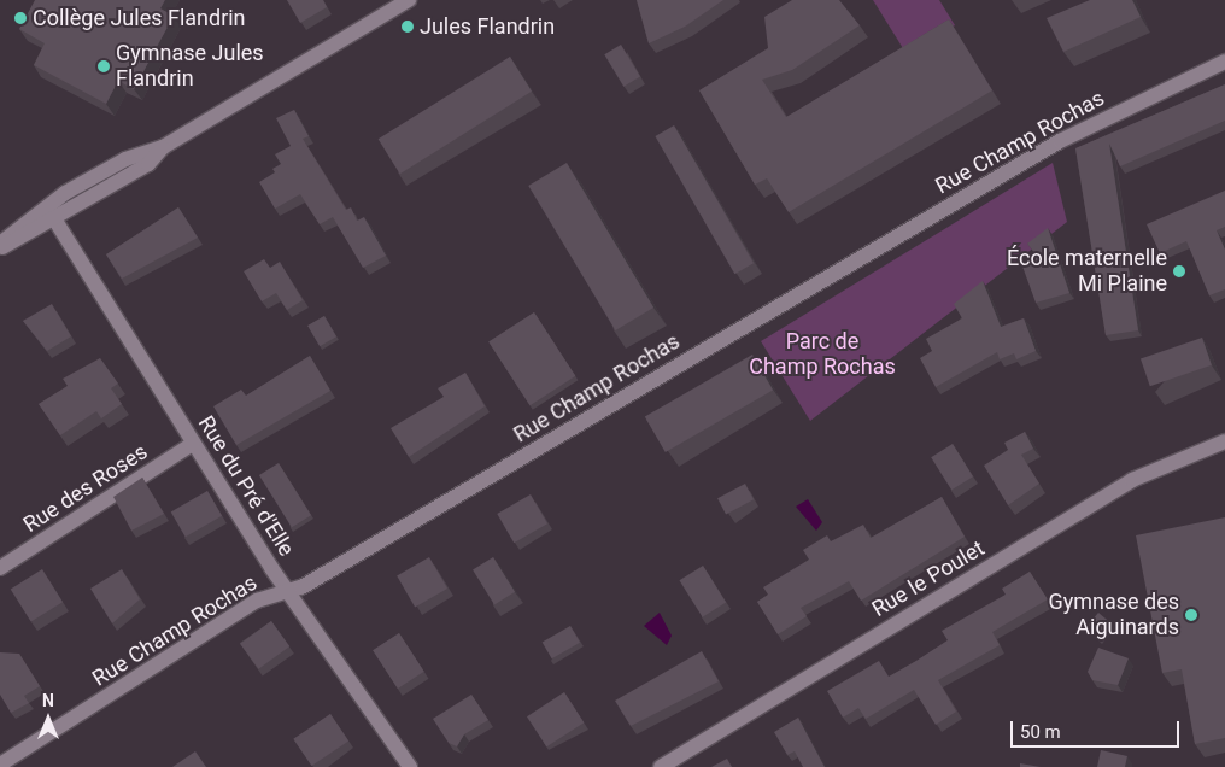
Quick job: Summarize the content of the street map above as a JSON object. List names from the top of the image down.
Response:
{
  "streets": {
    "street": [
      "Rue Champ Rochas",
      "Rue du Pré d'Elle",
      "Rue des Roses",
      "Rue le Poulet"
    ]
  },
  "crossings": [
    ["Rue Champ Rochas", "Rue du Pré d'Elle"],
    ["Rue du Pré d'Elle", "Rue des Roses"]
  ],
  "parks": ["Parc de Champ Rochas"],
  "places": [
    "Collège Jules Flandrin",
    "Jules Flandrin",
    "Gymnase Jules Flandrin",
    "École maternelle Mi Plaine",
    "Gymnase des Aiguinards"
  ],
  "scale_bar": "50 m",
  "north": "top"
}
